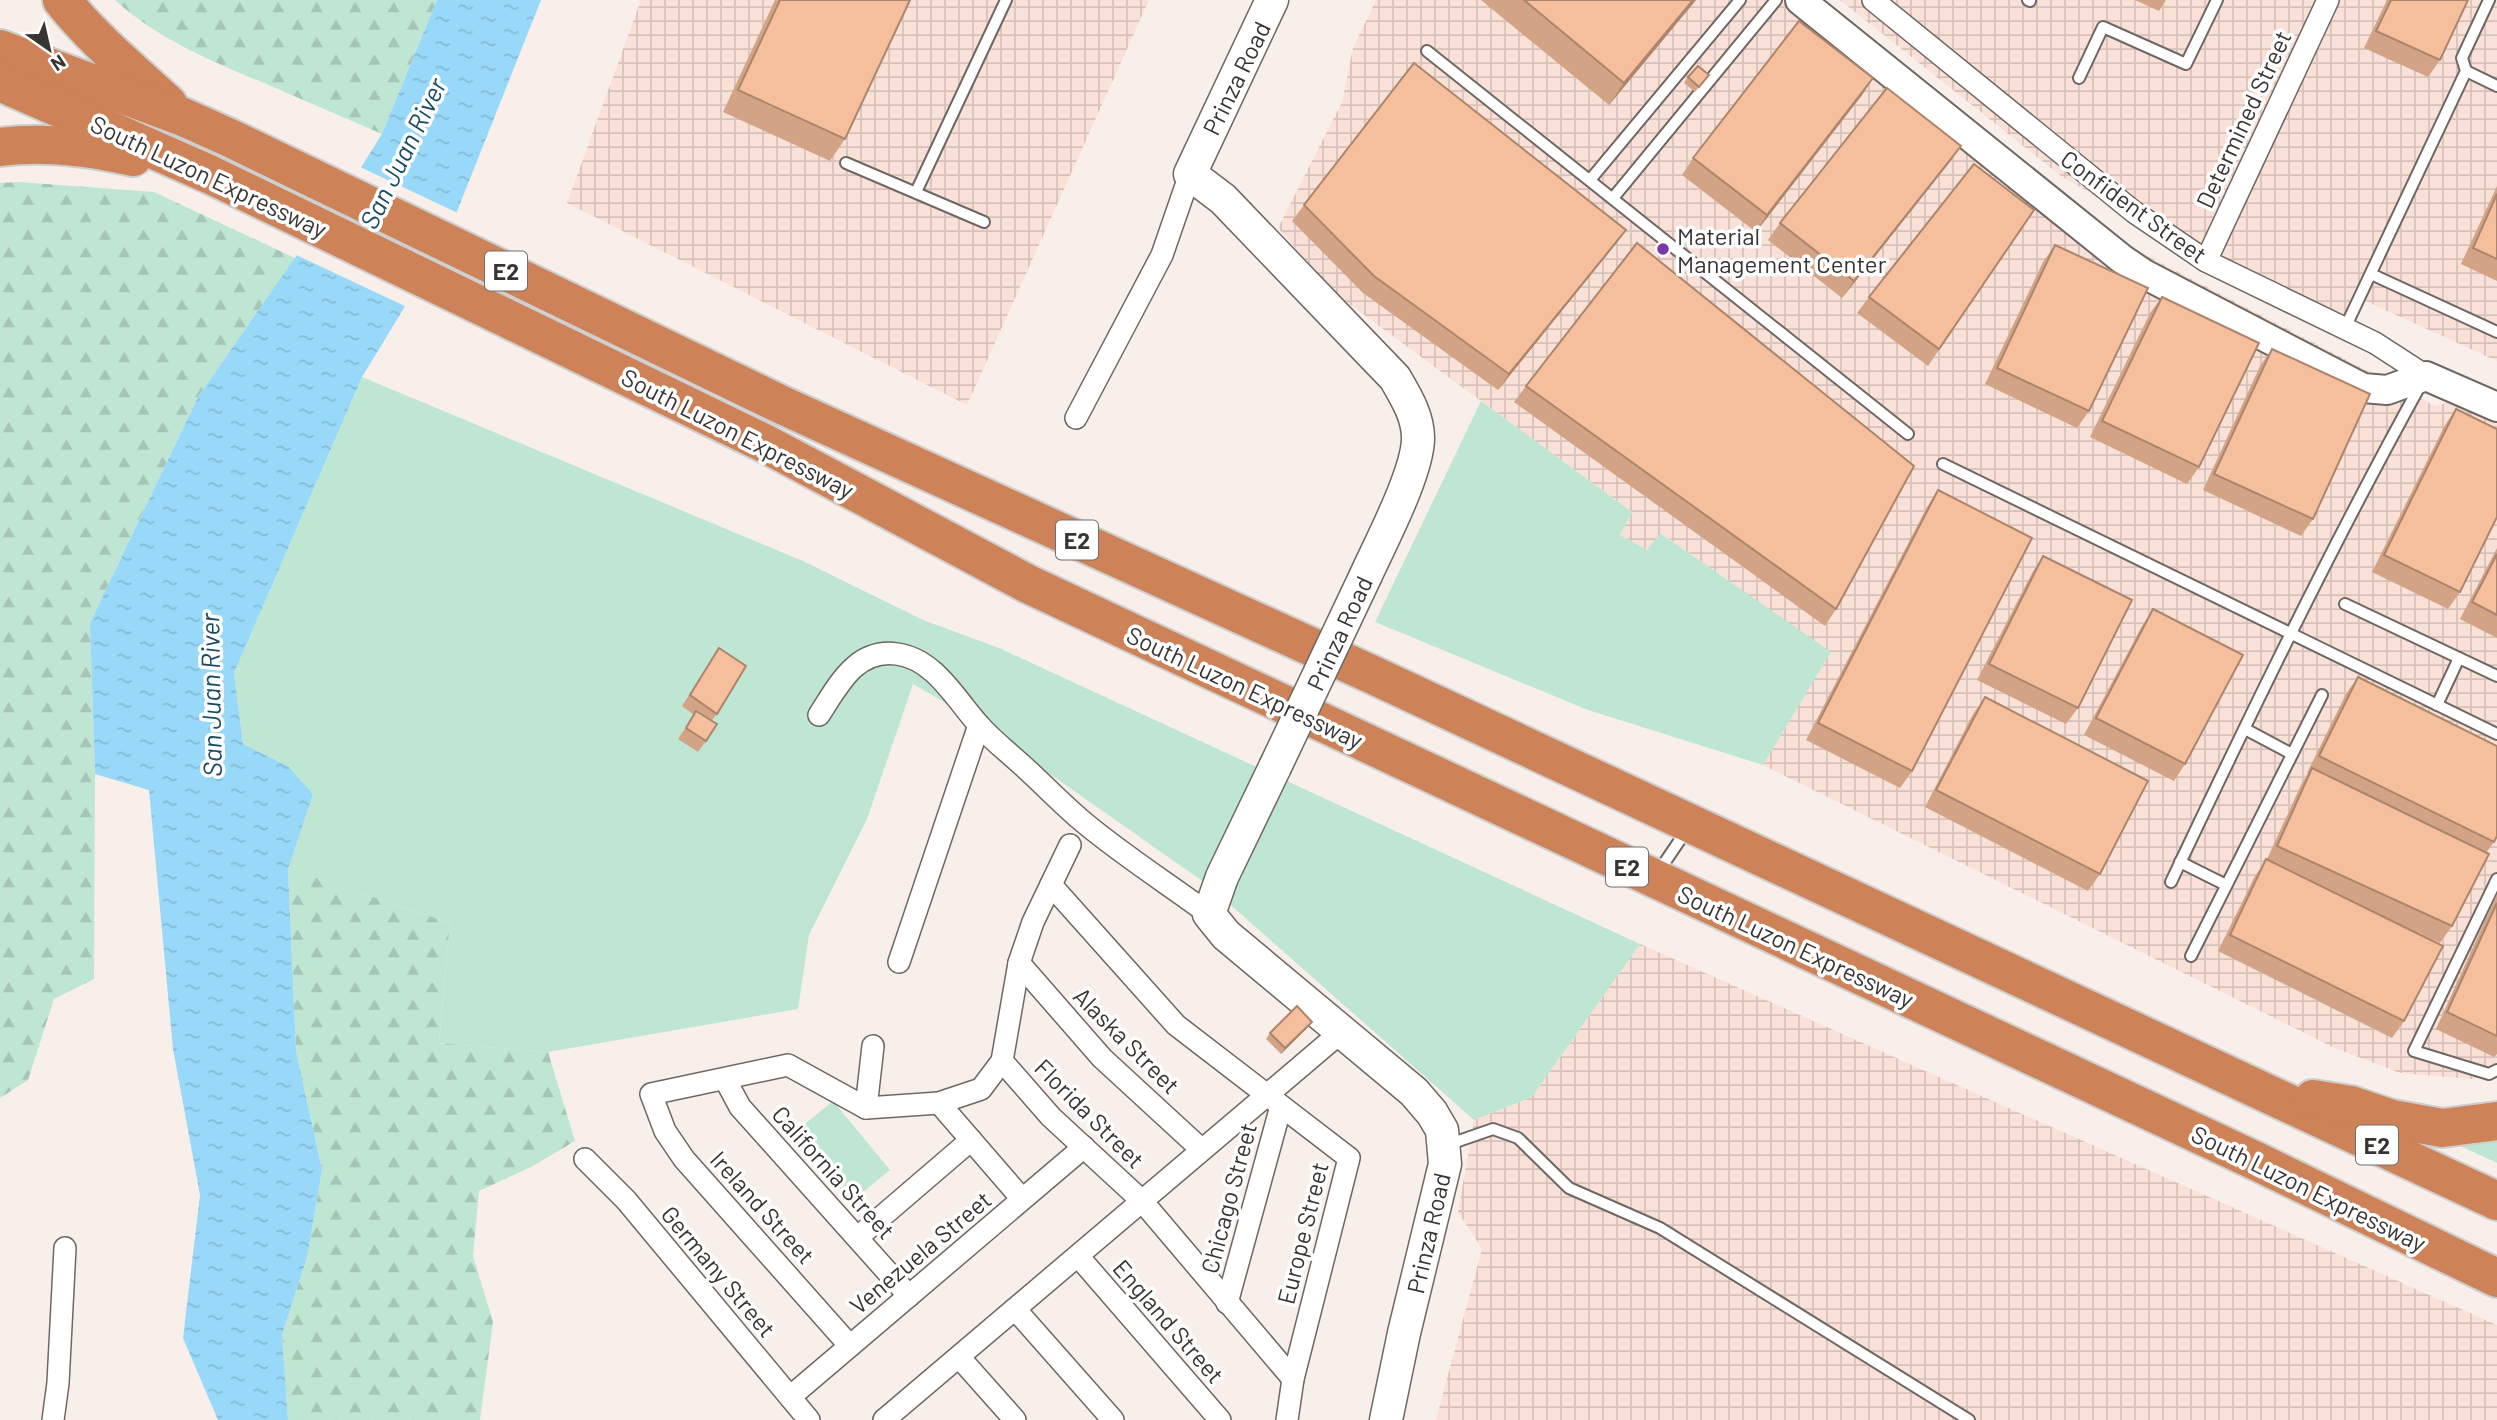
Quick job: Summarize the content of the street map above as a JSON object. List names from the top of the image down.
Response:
{
  "streets": {
    "highway": ["South Luzon Expressway", "E2"],
    "main road": ["Prinza Road"],
    "street": [
      "Determined Street",
      "Confident Street",
      "Alaska Street",
      "Florida Street",
      "California Street",
      "Chicago Street",
      "Ireland Street",
      "Europe Street",
      "Venezuela Street",
      "Germany Street",
      "England Street"
    ]
  },
  "crossings": [
    ["Determined Street", "Confident Street"],
    ["Florida Street", "Chicago Street"],
    ["Florida Street", "Europe Street"],
    ["Florida Street", "Venezuela Street"],
    ["California Street", "Ireland Street"],
    ["California Street", "Venezuela Street"],
    ["Chicago Street", "Europe Street"],
    ["Ireland Street", "Venezuela Street"],
    ["Venezuela Street", "Germany Street"]
  ],
  "water": ["San Juan River"],
  "places": ["Material Management Center"],
  "north": "bottom right"
}
